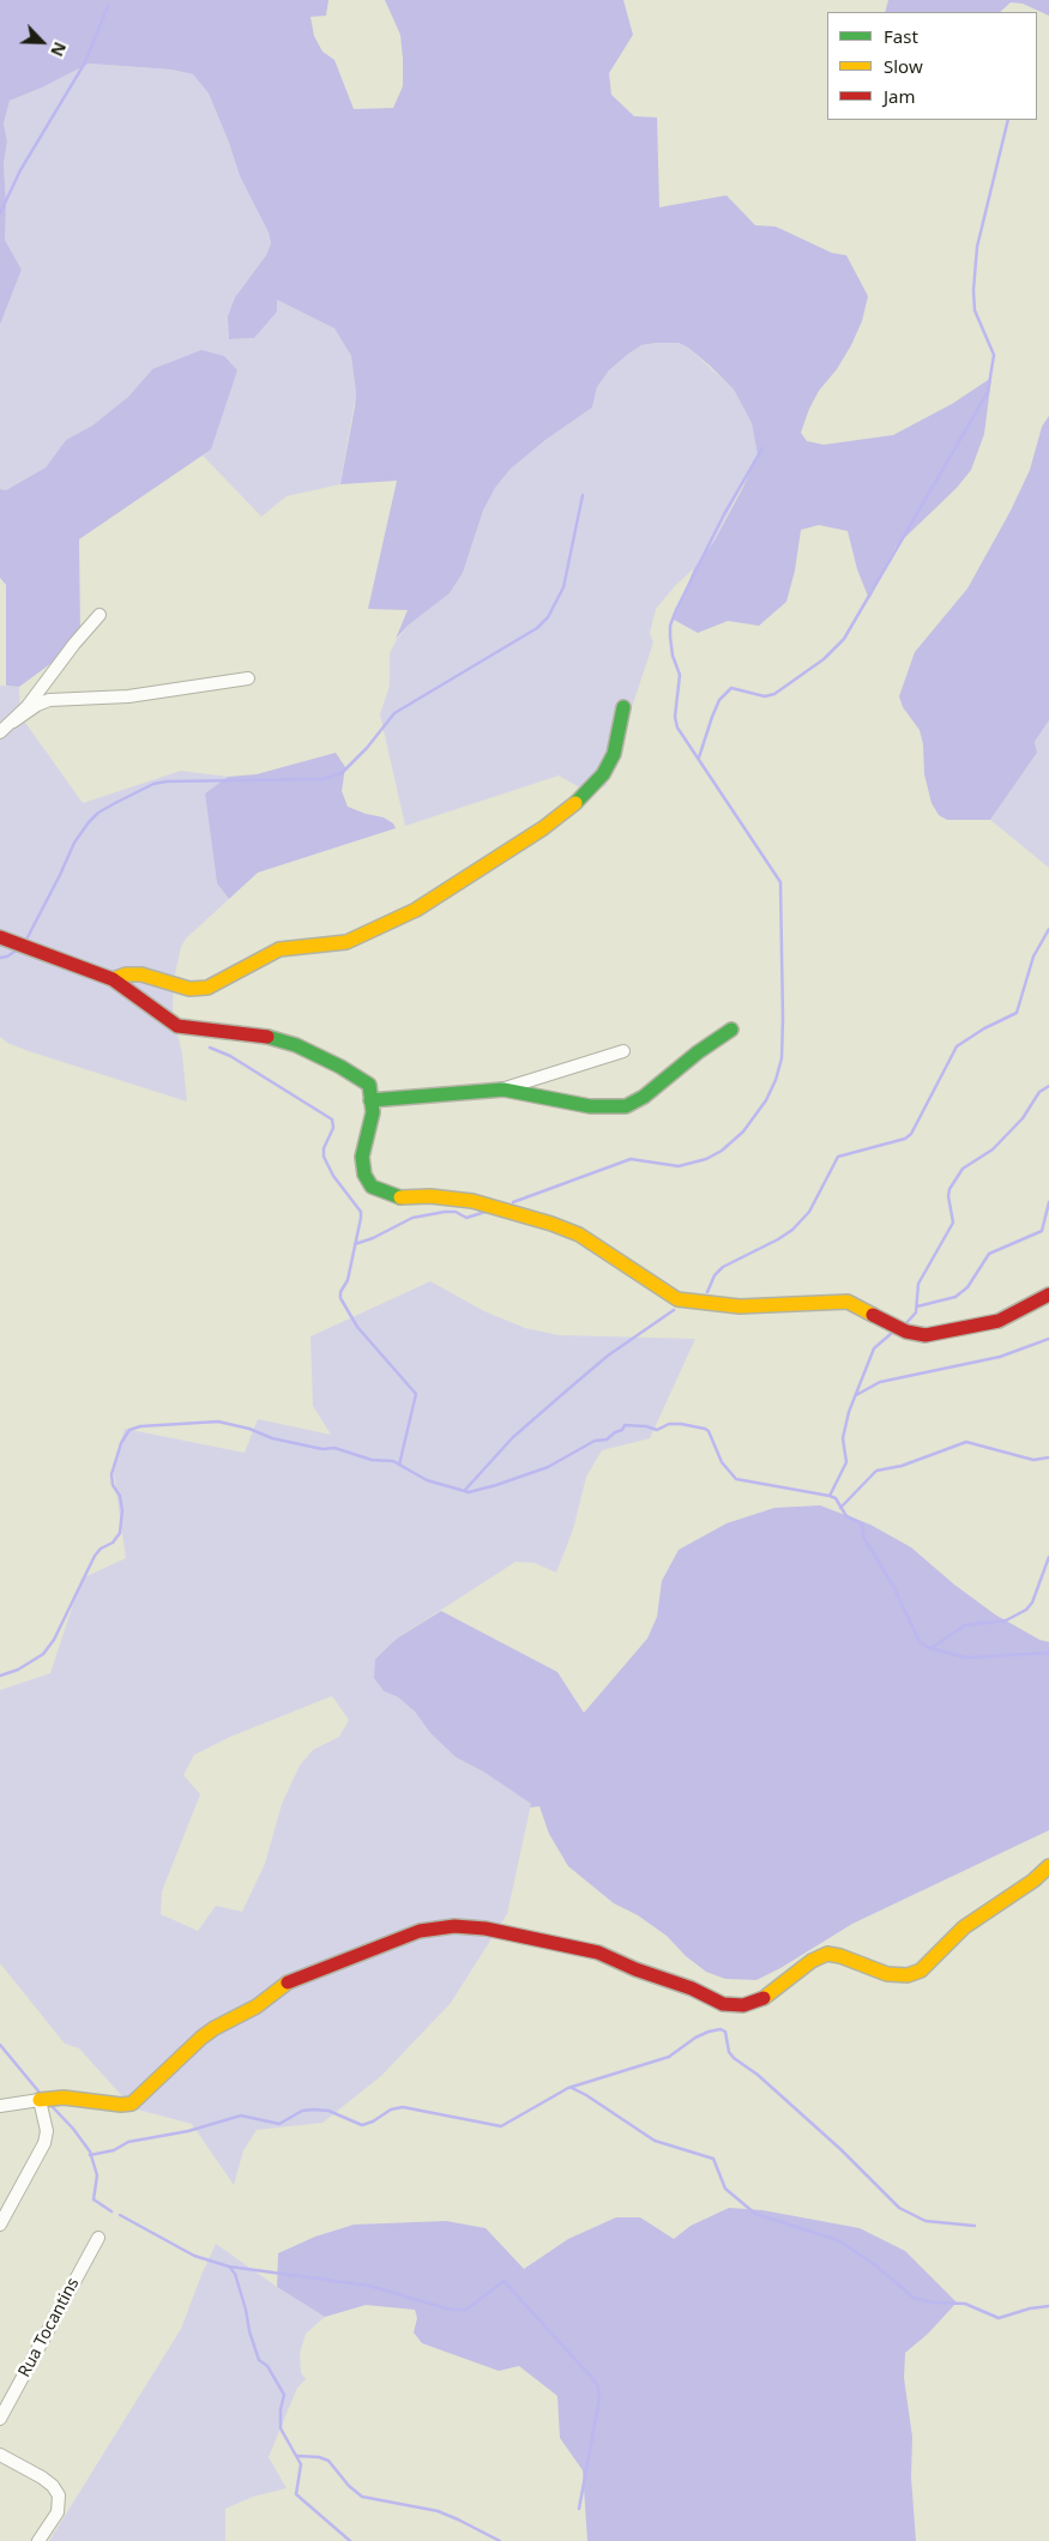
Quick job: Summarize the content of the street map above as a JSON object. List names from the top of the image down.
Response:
{
  "streets": {
    "street": ["Rua Tocantins"]
  },
  "legend": ["Fast", "Slow", "Jam"],
  "north": "bottom right"
}
